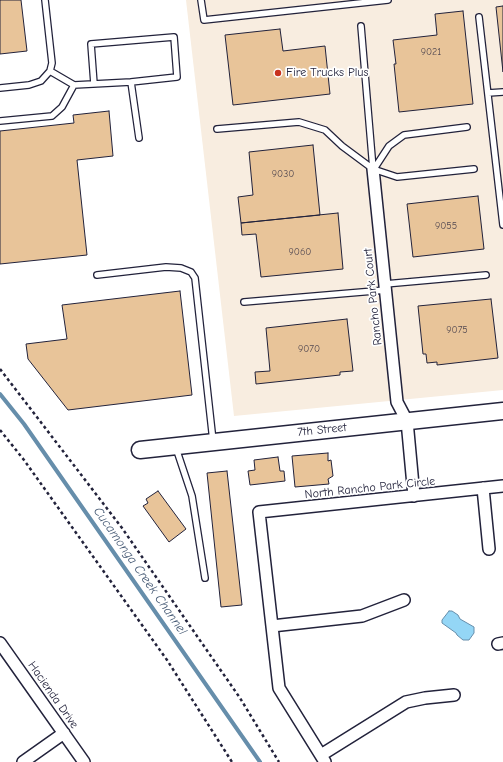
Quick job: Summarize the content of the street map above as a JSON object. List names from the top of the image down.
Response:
{
  "streets": {
    "street": [
      "Rancho Park Court",
      "7th Street",
      "North Rancho Park Circle",
      "Hacienda Drive"
    ]
  },
  "crossings": [
    ["Rancho Park Court", "7th Street"]
  ],
  "water": ["Cucamonga Creek Channel"],
  "places": ["Fire Trucks Plus"],
  "house_numbers": [
    "9021",
    "9030",
    "9055",
    "9060",
    "9075",
    "9070"
  ]
}
